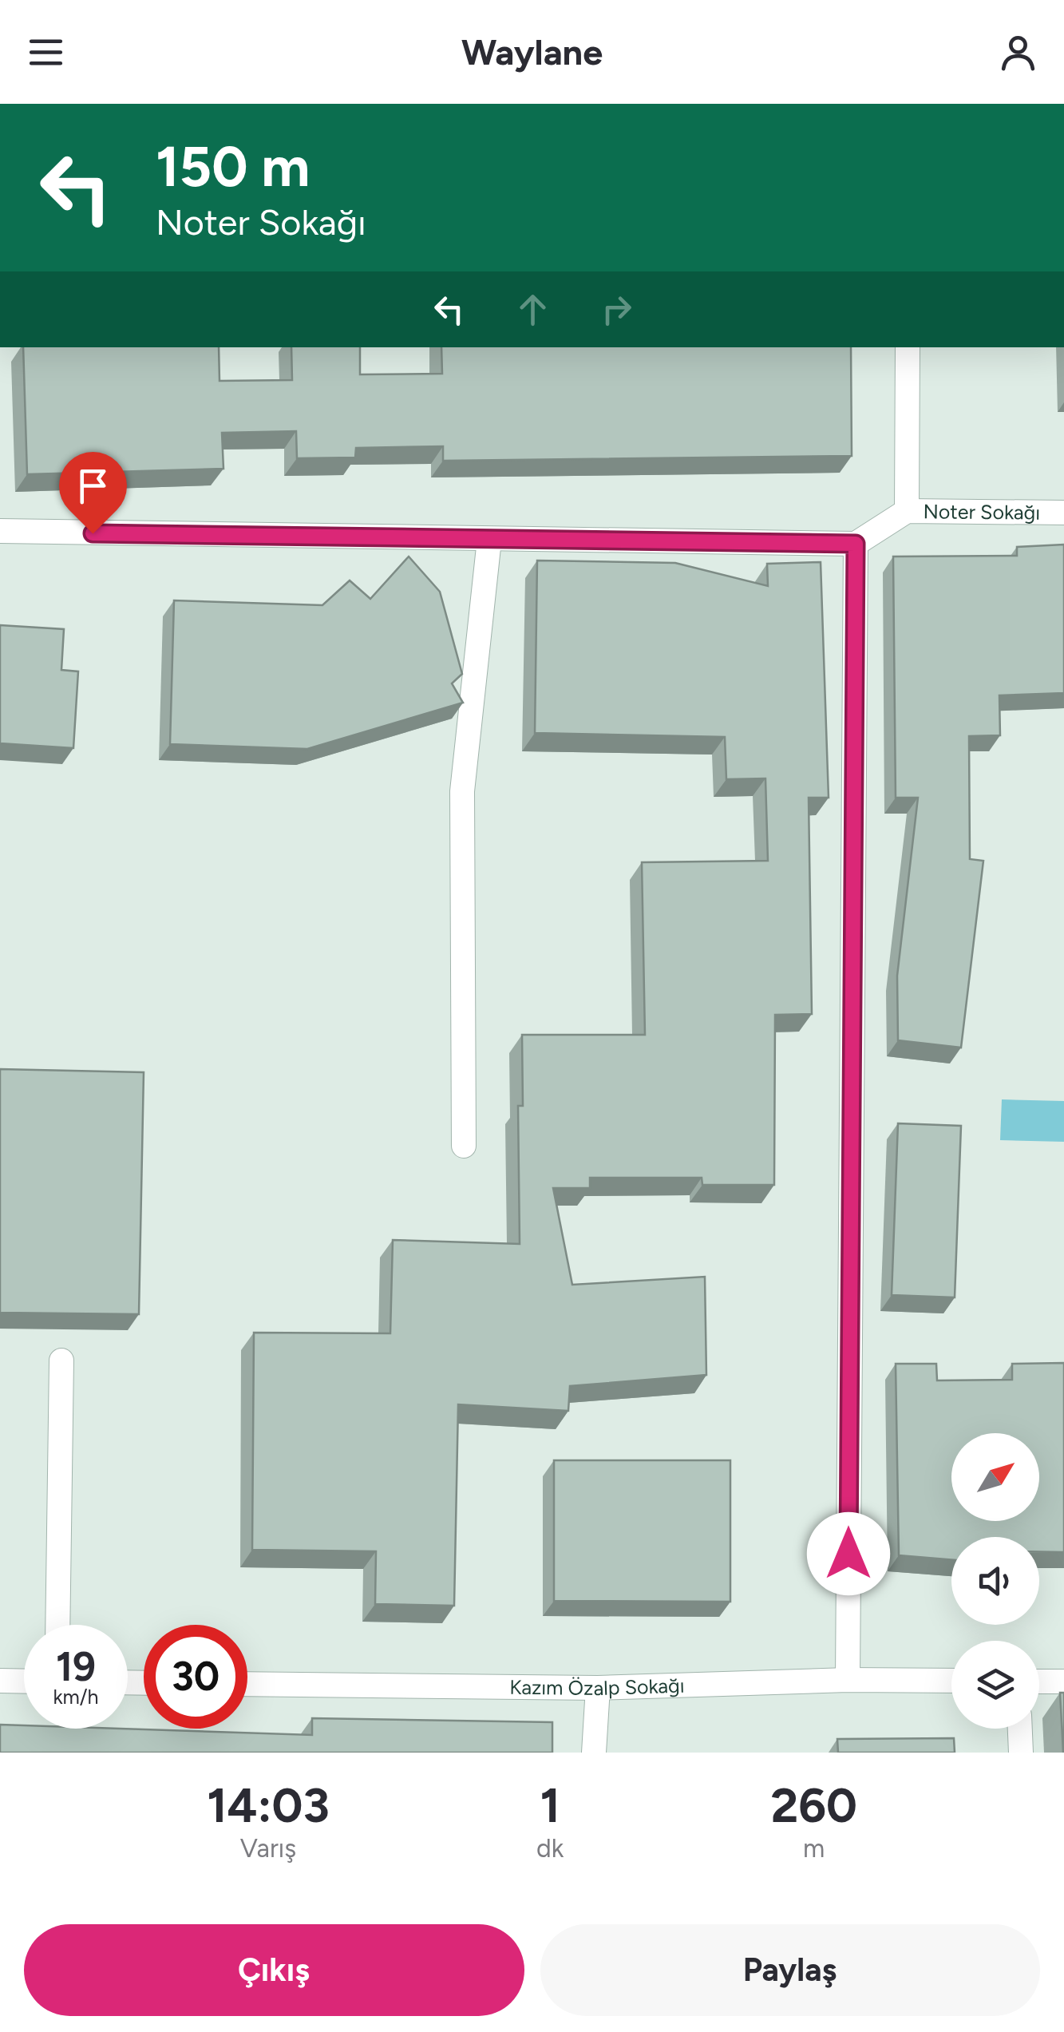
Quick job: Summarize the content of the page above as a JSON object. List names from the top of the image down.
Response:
{
  "streets": {
    "street": ["Noter Sokağı", "Kazım Özalp Sokağı"]
  },
  "north": "top right",
  "page": {
    "header": "Waylane",
    "turn": ["150 m", "Noter Sokağı"],
    "speed": "19 km/h",
    "limit": "30",
    "eta": [
      "14:03",
      "Varış",
      "1",
      "dk",
      "260",
      "m"
    ],
    "buttons": ["Çıkış", "Paylaş"]
  }
}
